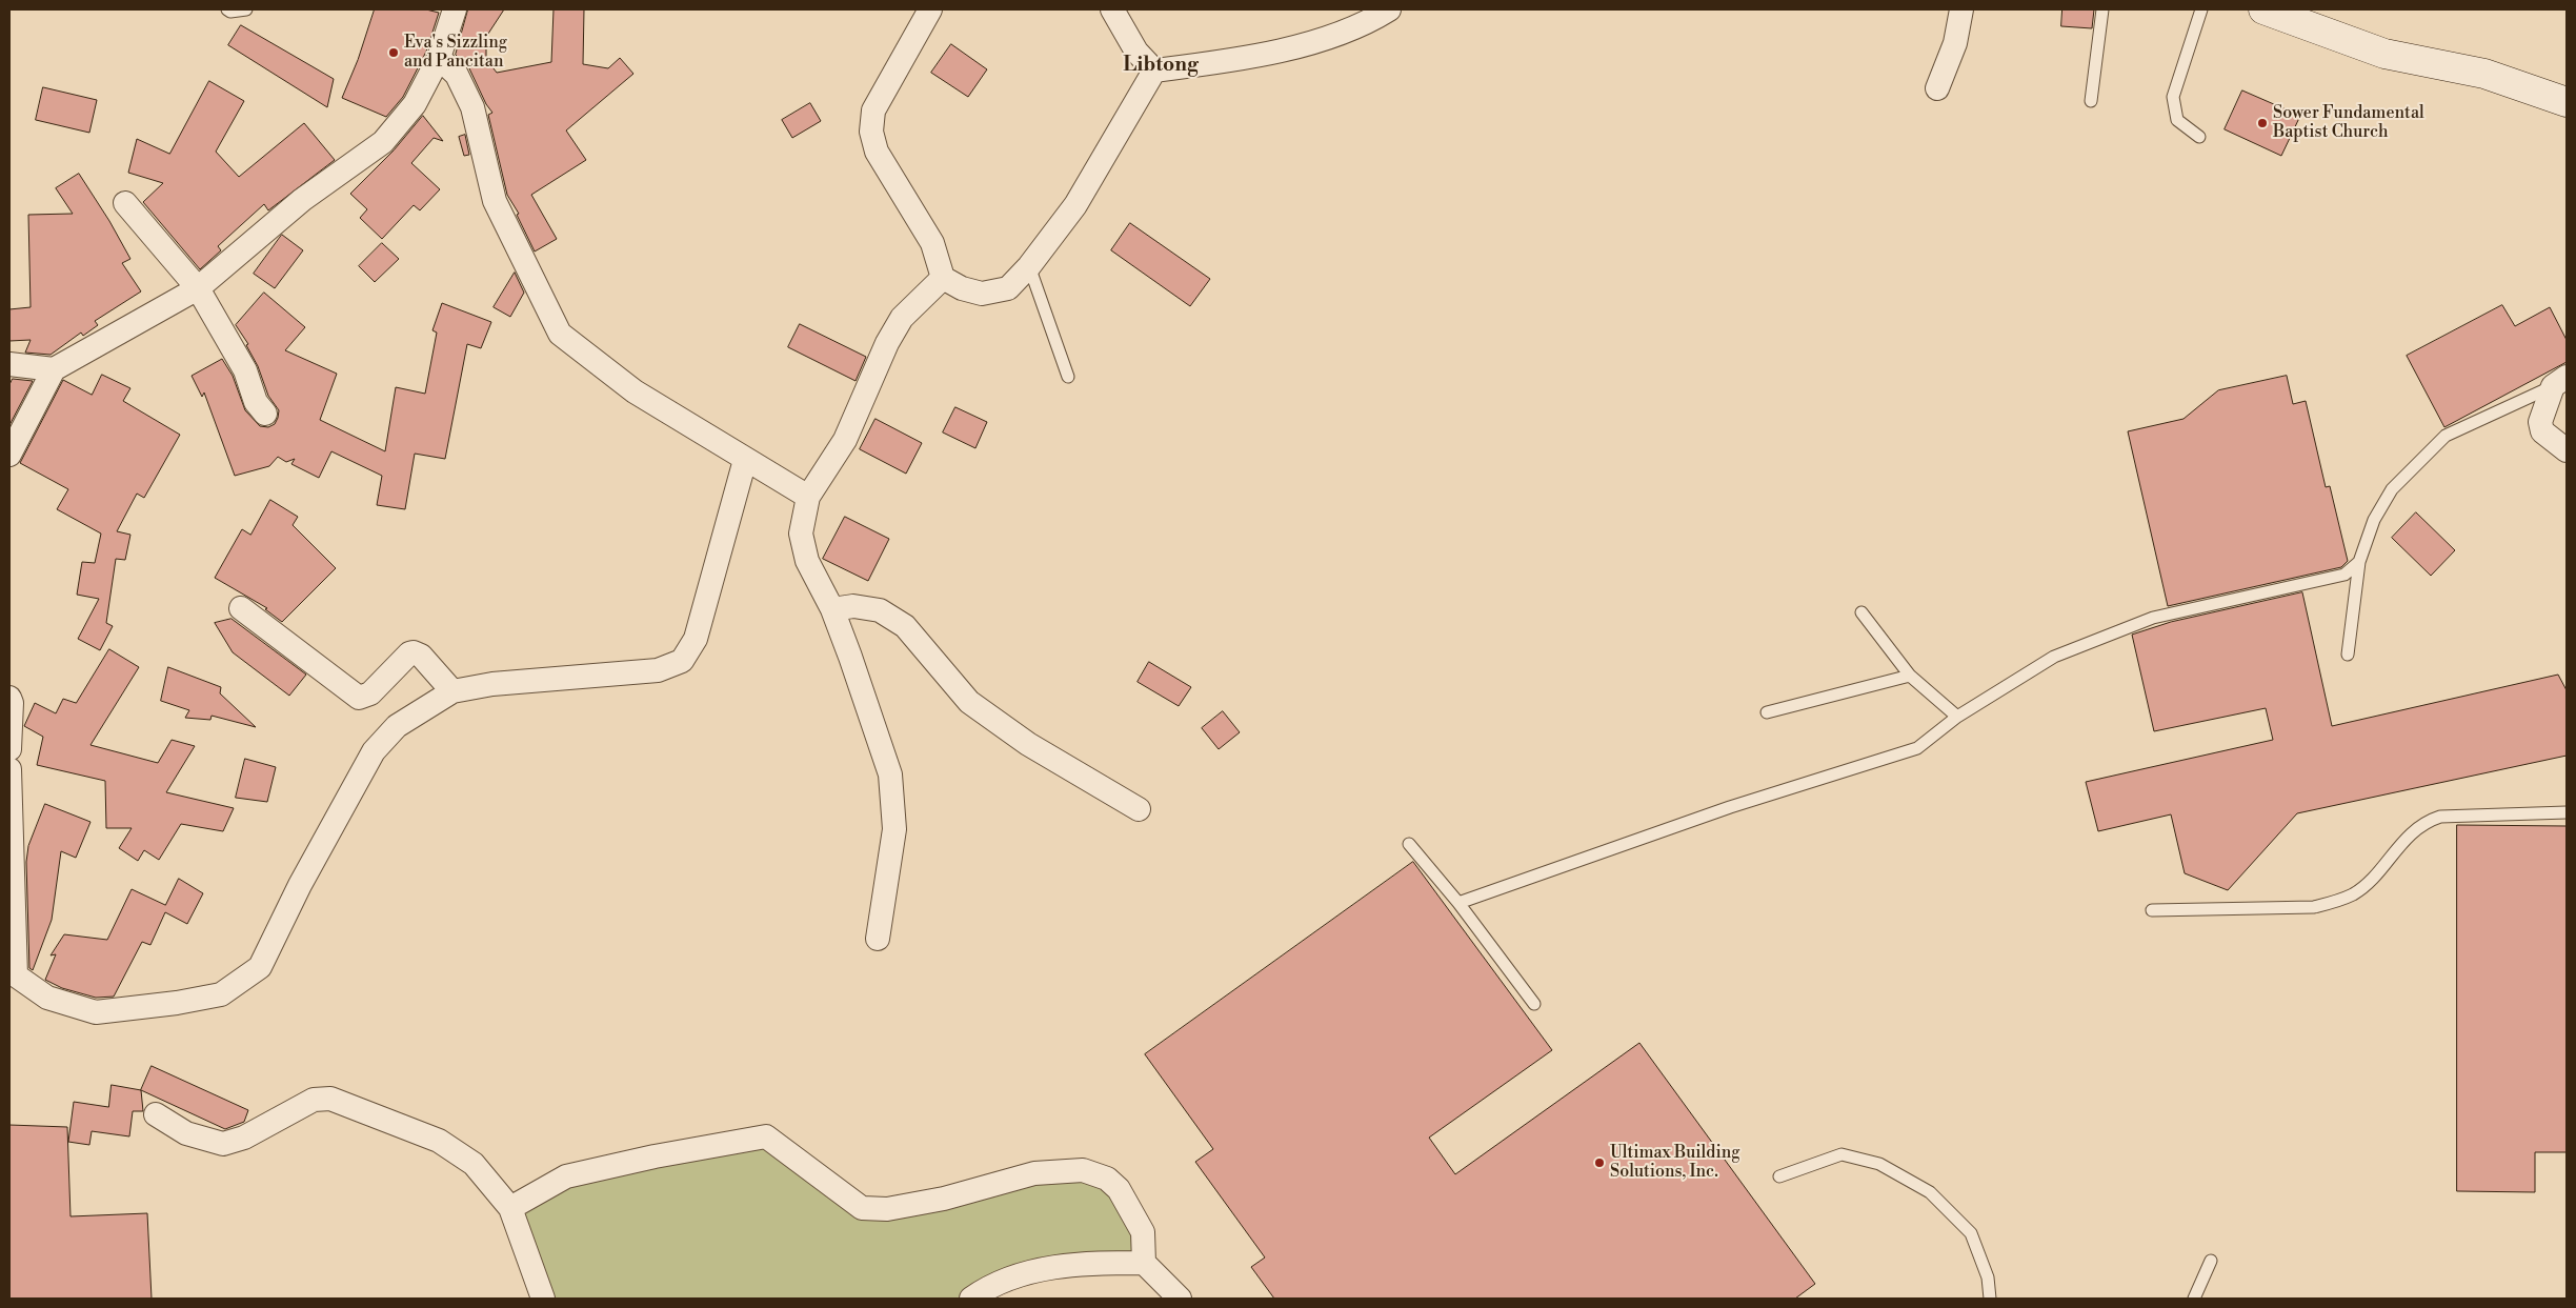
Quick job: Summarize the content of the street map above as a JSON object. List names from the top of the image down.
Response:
{
  "districts": ["Libtong"],
  "places": ["Eva's Sizzling and Pancitan", "Sower Fundamental Baptist Church", "Ultimax Building Solutions, Inc."]
}
